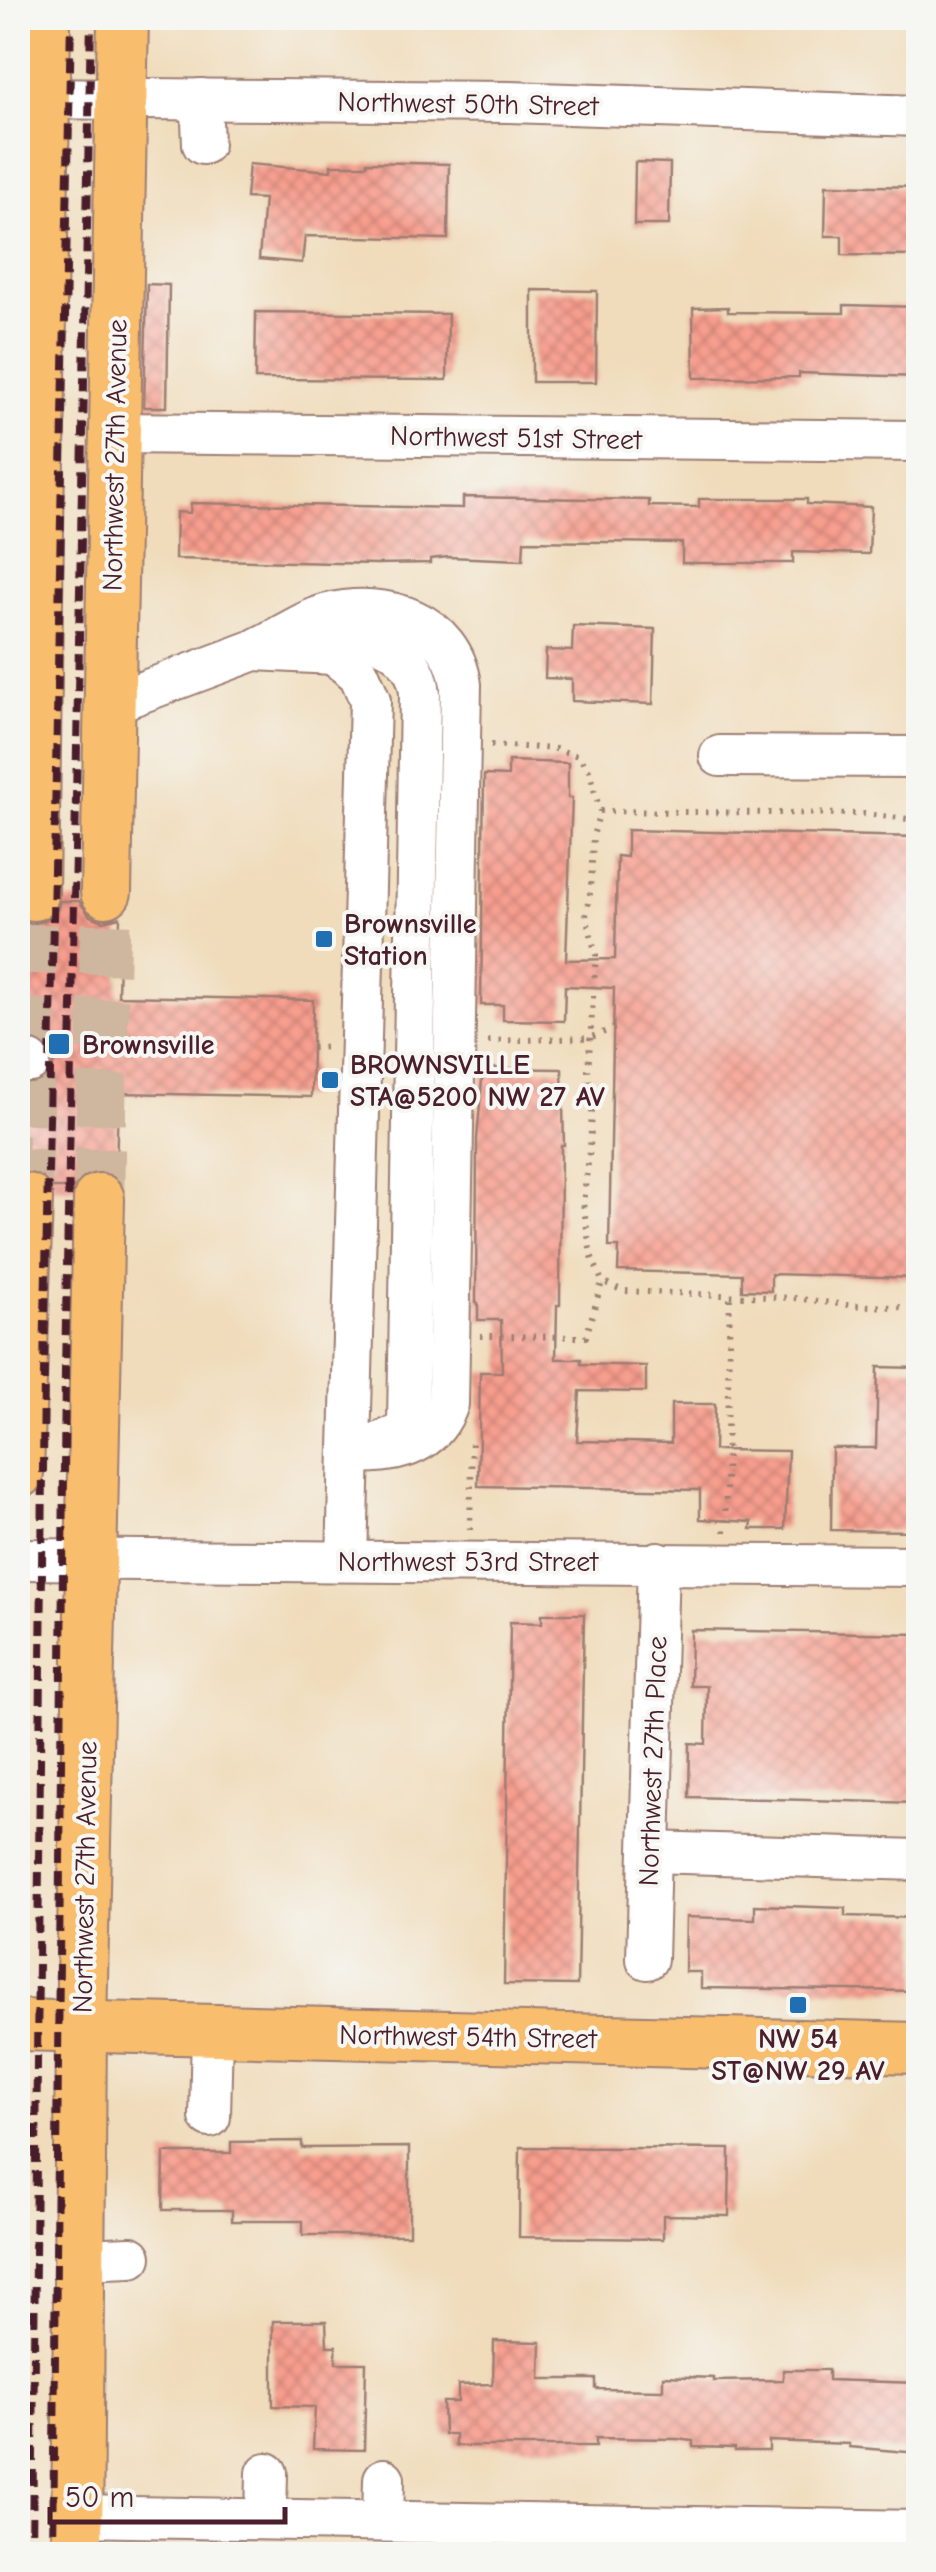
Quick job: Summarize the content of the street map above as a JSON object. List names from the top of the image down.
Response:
{
  "streets": {
    "main road": ["Northwest 27th Avenue", "Northwest 54th Street"],
    "street": [
      "Northwest 50th Street",
      "Northwest 51st Street",
      "Northwest 53rd Street",
      "Northwest 27th Place"
    ]
  },
  "crossings": [
    ["Northwest 50th Street", "Northwest 27th Avenue"],
    ["Northwest 51st Street", "Northwest 27th Avenue"],
    ["Northwest 27th Avenue", "Northwest 53rd Street"],
    ["Northwest 27th Avenue", "Northwest 54th Street"],
    ["Northwest 53rd Street", "Northwest 27th Place"]
  ],
  "places": {
    "transit": [
      "Brownsville Station",
      "Brownsville",
      "BROWNSVILLE STA@5200 NW 27 AV",
      "NW 54 ST@NW 29 AV"
    ]
  },
  "scale_bar": "50 m"
}
